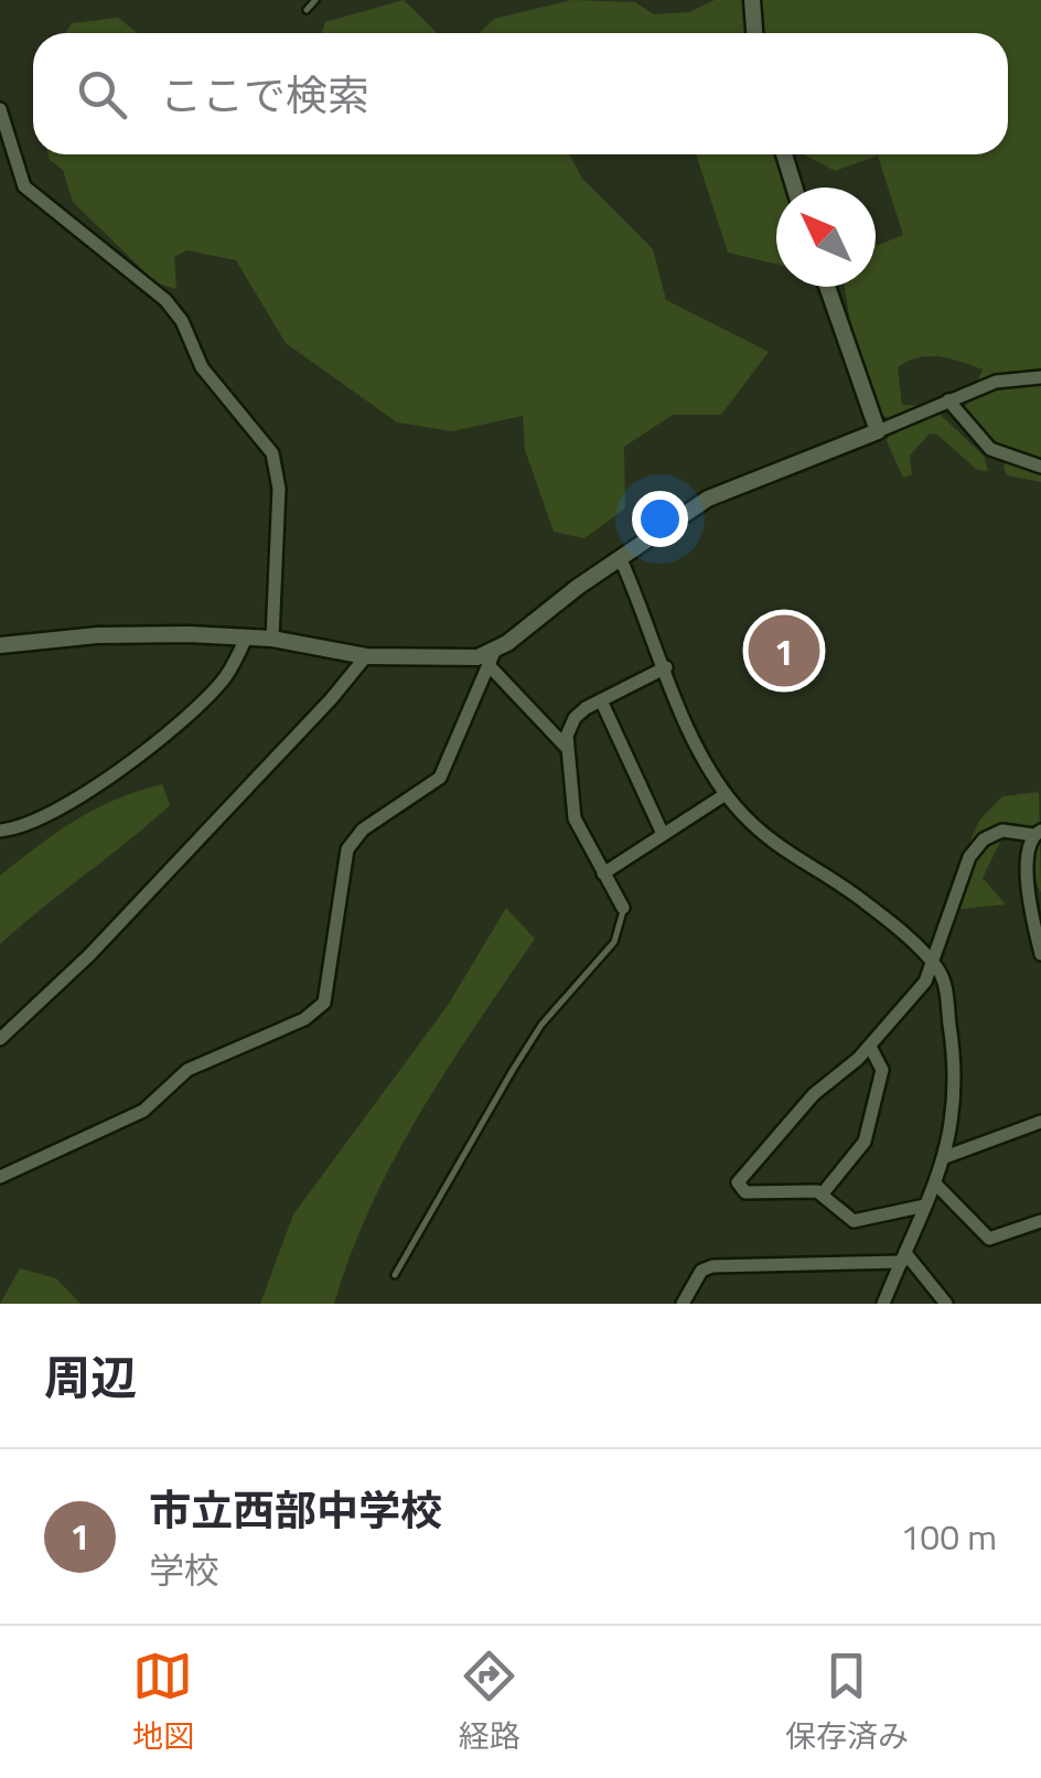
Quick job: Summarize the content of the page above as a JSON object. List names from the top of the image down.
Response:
{
  "north": "top left",
  "page": {
    "search": "ここで検索",
    "pins": "1",
    "heading": "周辺",
    "list": [
      {
        "mark": "1",
        "name": "市立西部中学校",
        "note": "学校",
        "value": "100 m"
      }
    ],
    "nav": ["地図", "経路", "保存済み"]
  }
}
